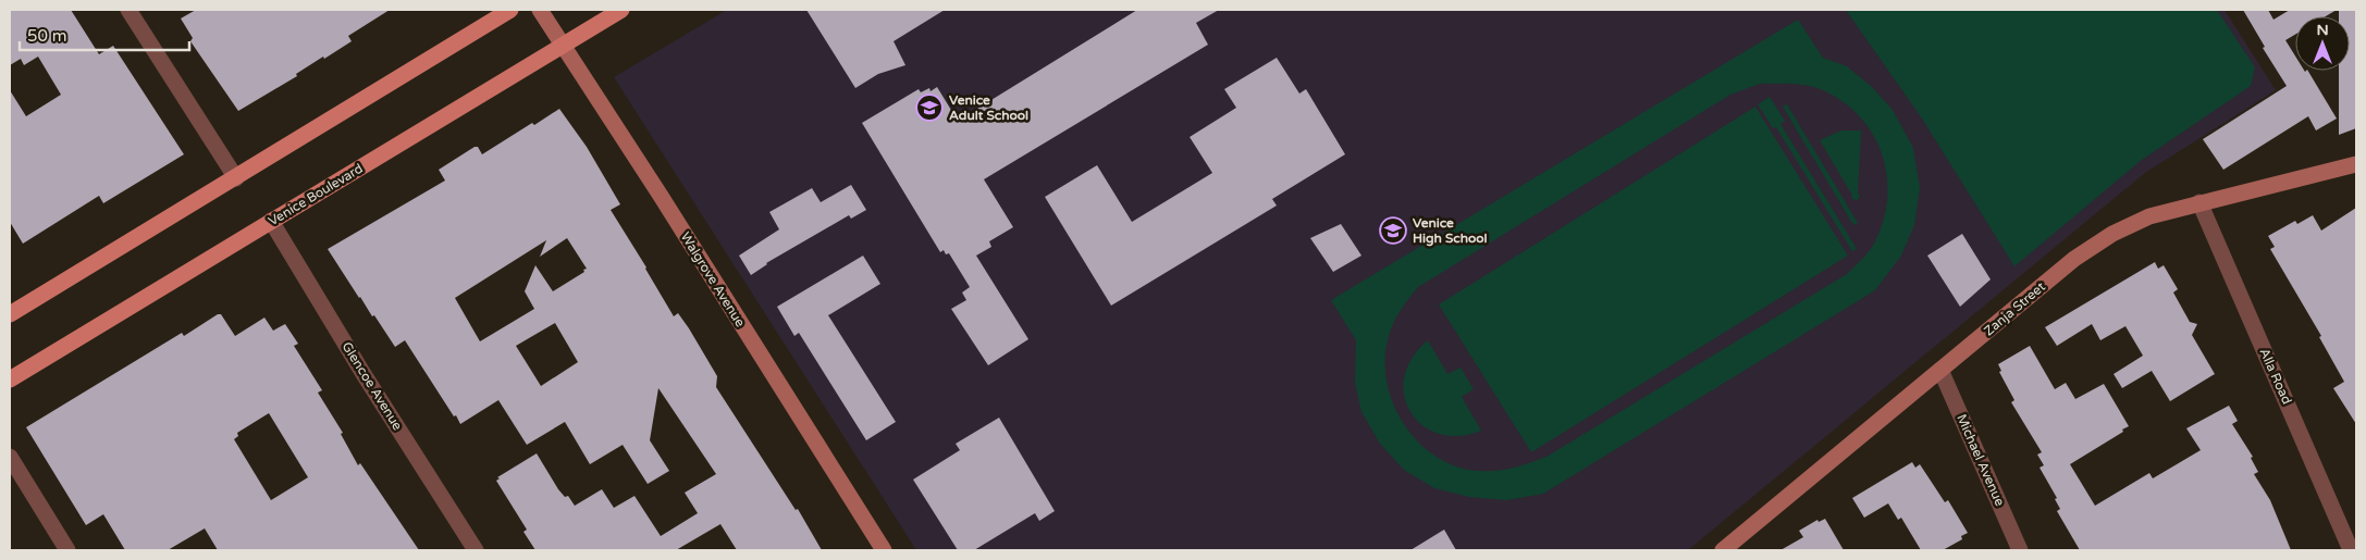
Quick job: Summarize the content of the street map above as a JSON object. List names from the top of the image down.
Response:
{
  "streets": {
    "main road": ["Venice Boulevard"],
    "street": [
      "Walgrove Avenue",
      "Zanja Street",
      "Alla Road",
      "Glencoe Avenue",
      "Michael Avenue"
    ]
  },
  "crossings": [
    ["Venice Boulevard", "Walgrove Avenue"],
    ["Venice Boulevard", "Glencoe Avenue"],
    ["Zanja Street", "Alla Road"],
    ["Zanja Street", "Michael Avenue"]
  ],
  "places": {
    "school or university": ["Venice Adult School", "Venice High School"]
  },
  "scale_bar": "50 m",
  "north": "top"
}
